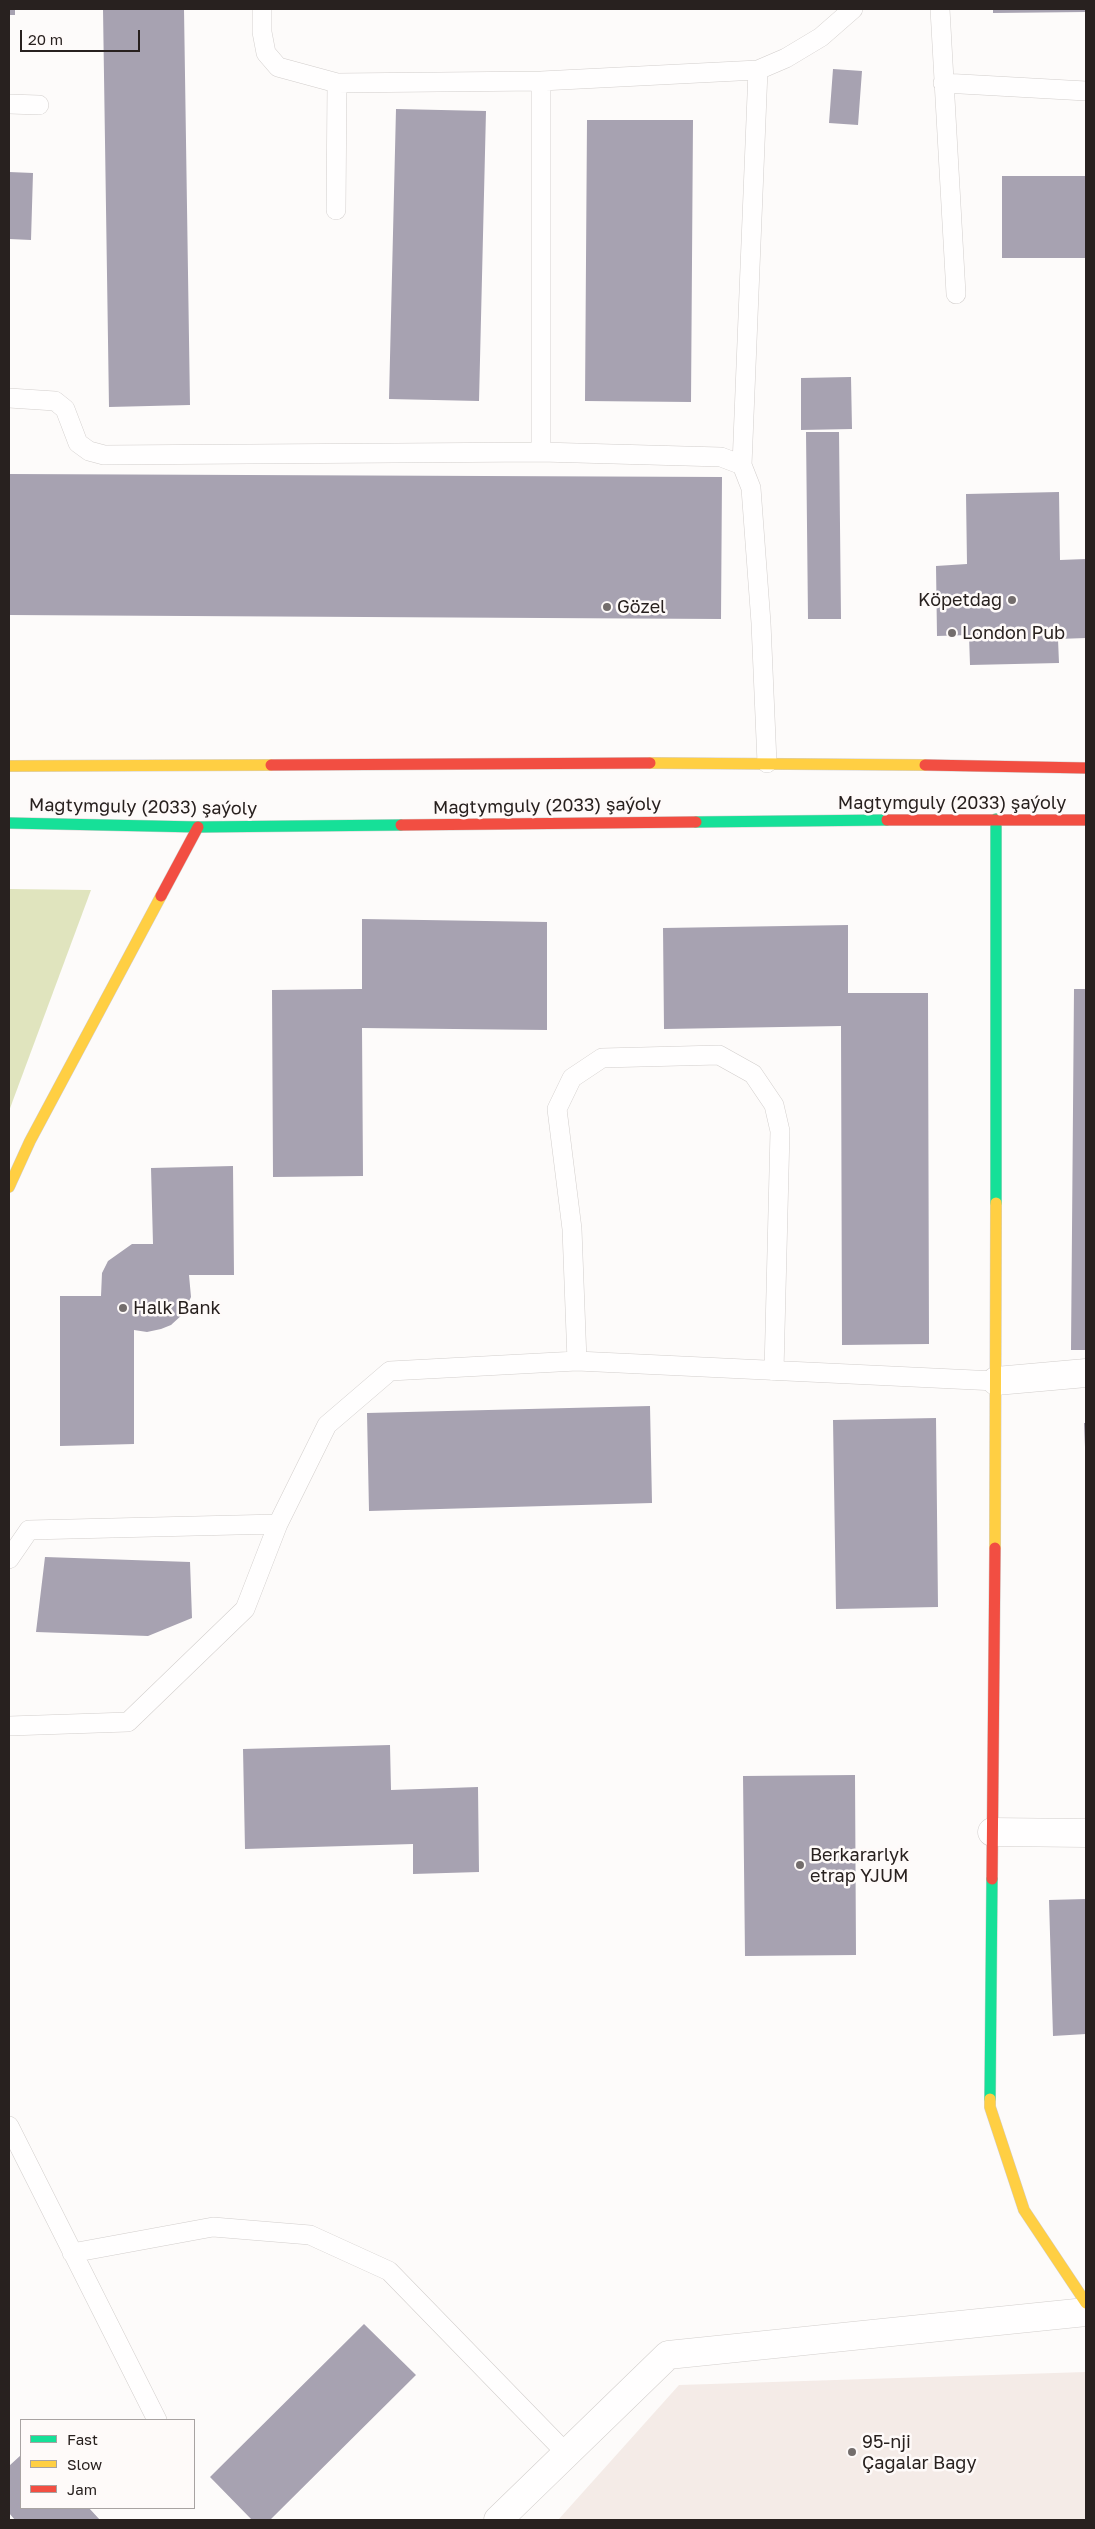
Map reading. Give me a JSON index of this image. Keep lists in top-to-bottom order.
{
  "streets": {
    "main road": ["Magtymguly (2033) şaýoly"]
  },
  "places": [
    "Köpetdag",
    "Gözel",
    "London Pub",
    "Halk Bank",
    "Berkararlyk etrap YJUM",
    "95-nji Çagalar Bagy"
  ],
  "legend": ["Fast", "Slow", "Jam"],
  "scale_bar": "20 m"
}
